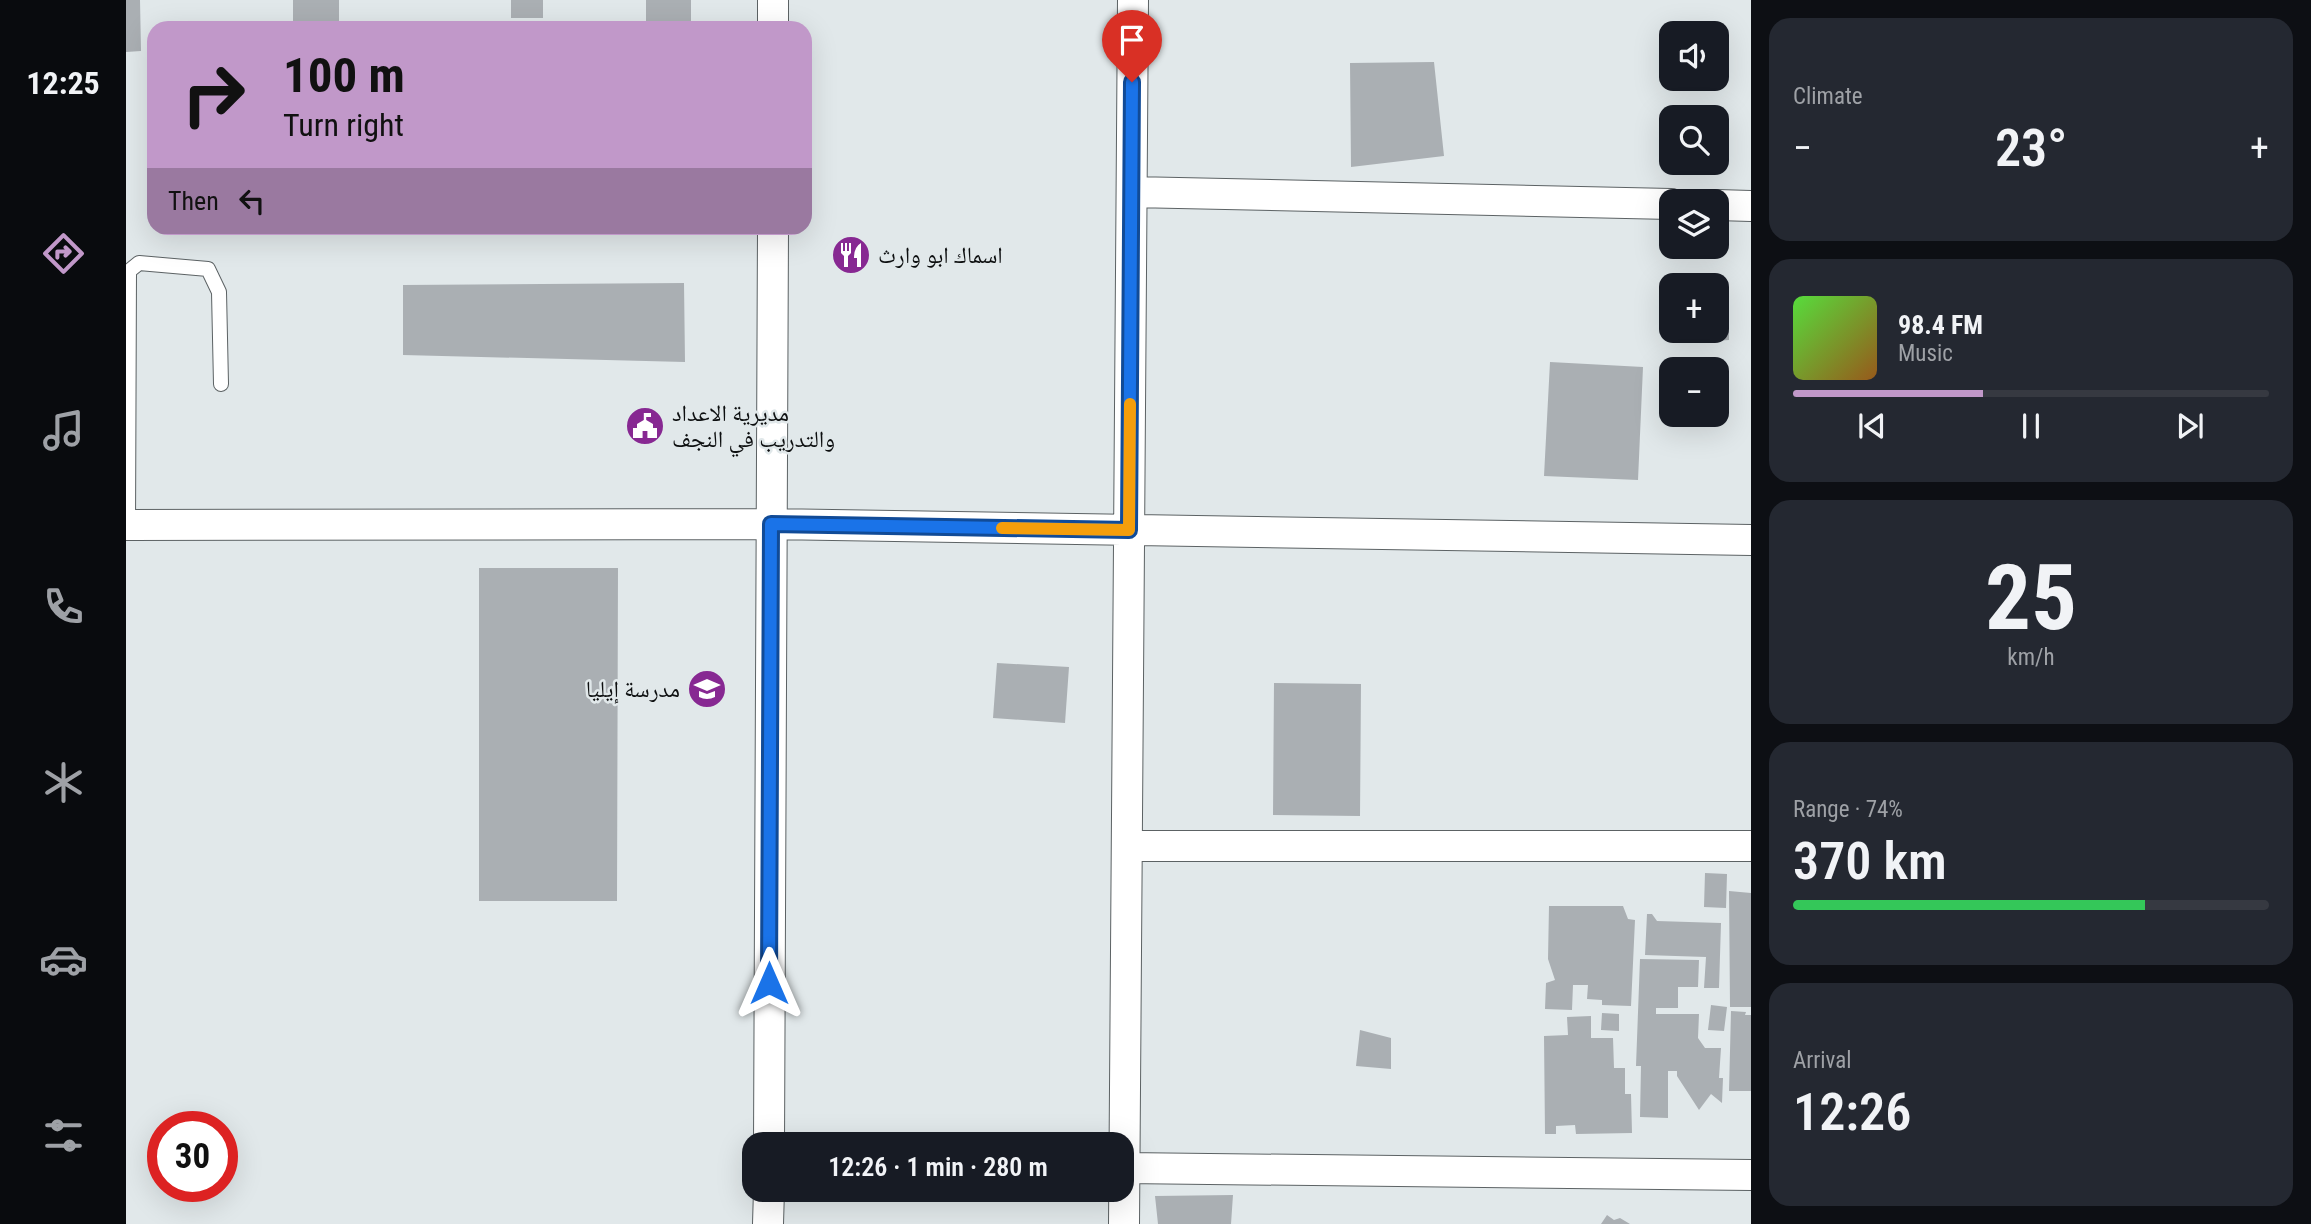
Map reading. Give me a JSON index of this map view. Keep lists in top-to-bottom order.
{
  "places": {
    "restaurant": ["اسماك ابو وارث"],
    "public building": ["مديرية الاعداد والتدريب في النجف"],
    "school or university": ["مدرسة إيليا"]
  },
  "page": {
    "tabs": "12:25",
    "tile": [
      "Climate",
      ["25", "km/h"],
      ["Range · 74%", "370 km"],
      ["Arrival", "12:26"]
    ],
    "map_buttons": ["+", "−"],
    "turn": ["100 m", "Turn right"],
    "heat": ["−", "23°", "+"],
    "then": "Then",
    "song": ["98.4 FM", "Music"],
    "limit": "30",
    "trip": "12:26 · 1 min · 280 m"
  }
}
